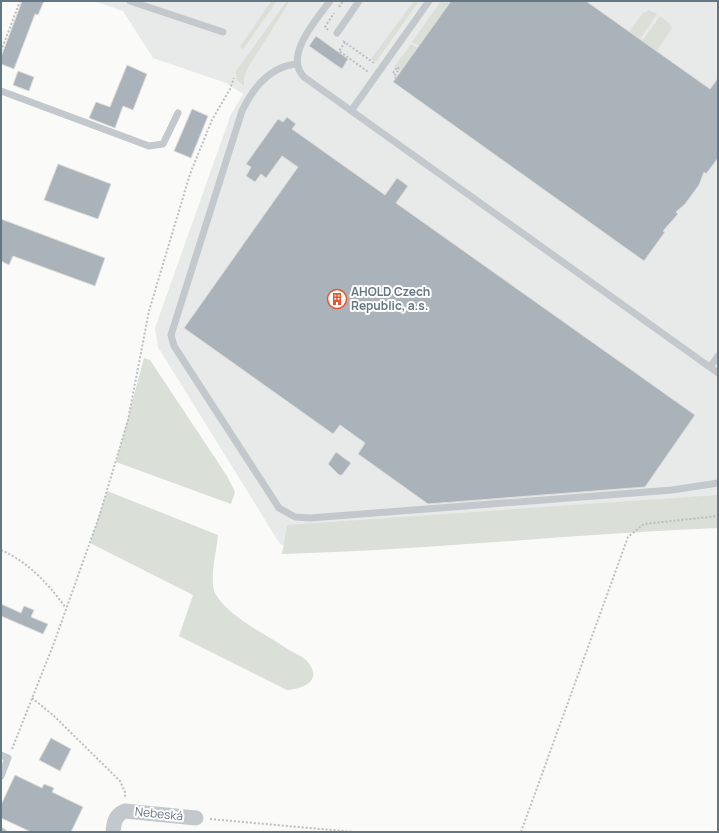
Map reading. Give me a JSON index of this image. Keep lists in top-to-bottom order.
{
  "streets": {
    "street": ["Nebeská"]
  },
  "places": {
    "building": ["AHOLD Czech Republic, a.s."]
  }
}
